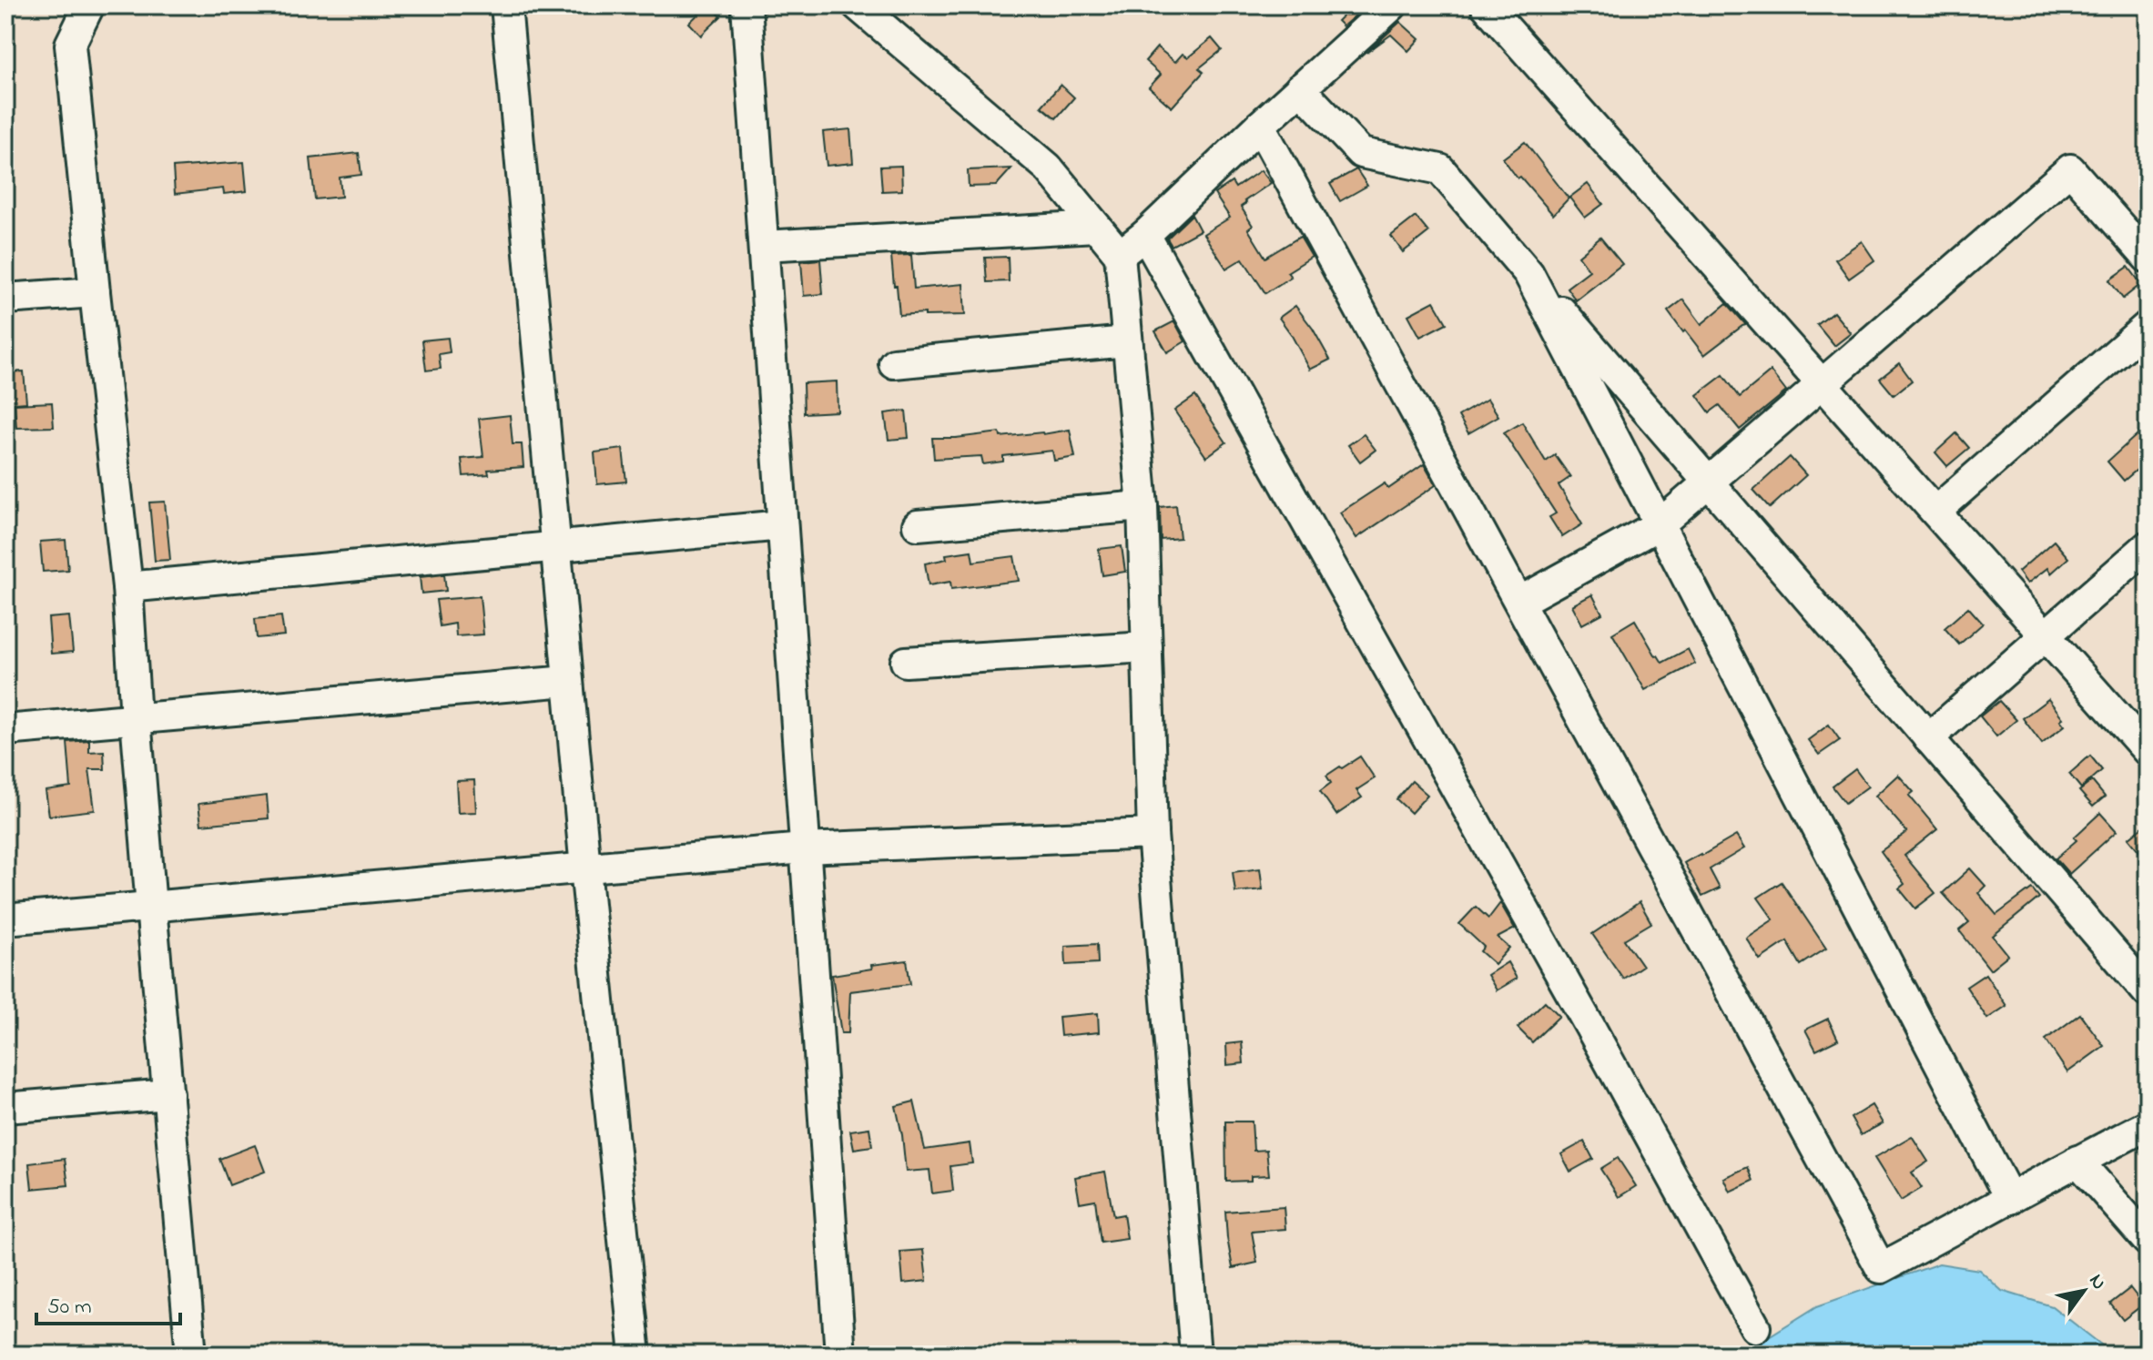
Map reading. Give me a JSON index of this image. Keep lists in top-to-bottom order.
{
  "scale_bar": "50 m",
  "north": "top right"
}
